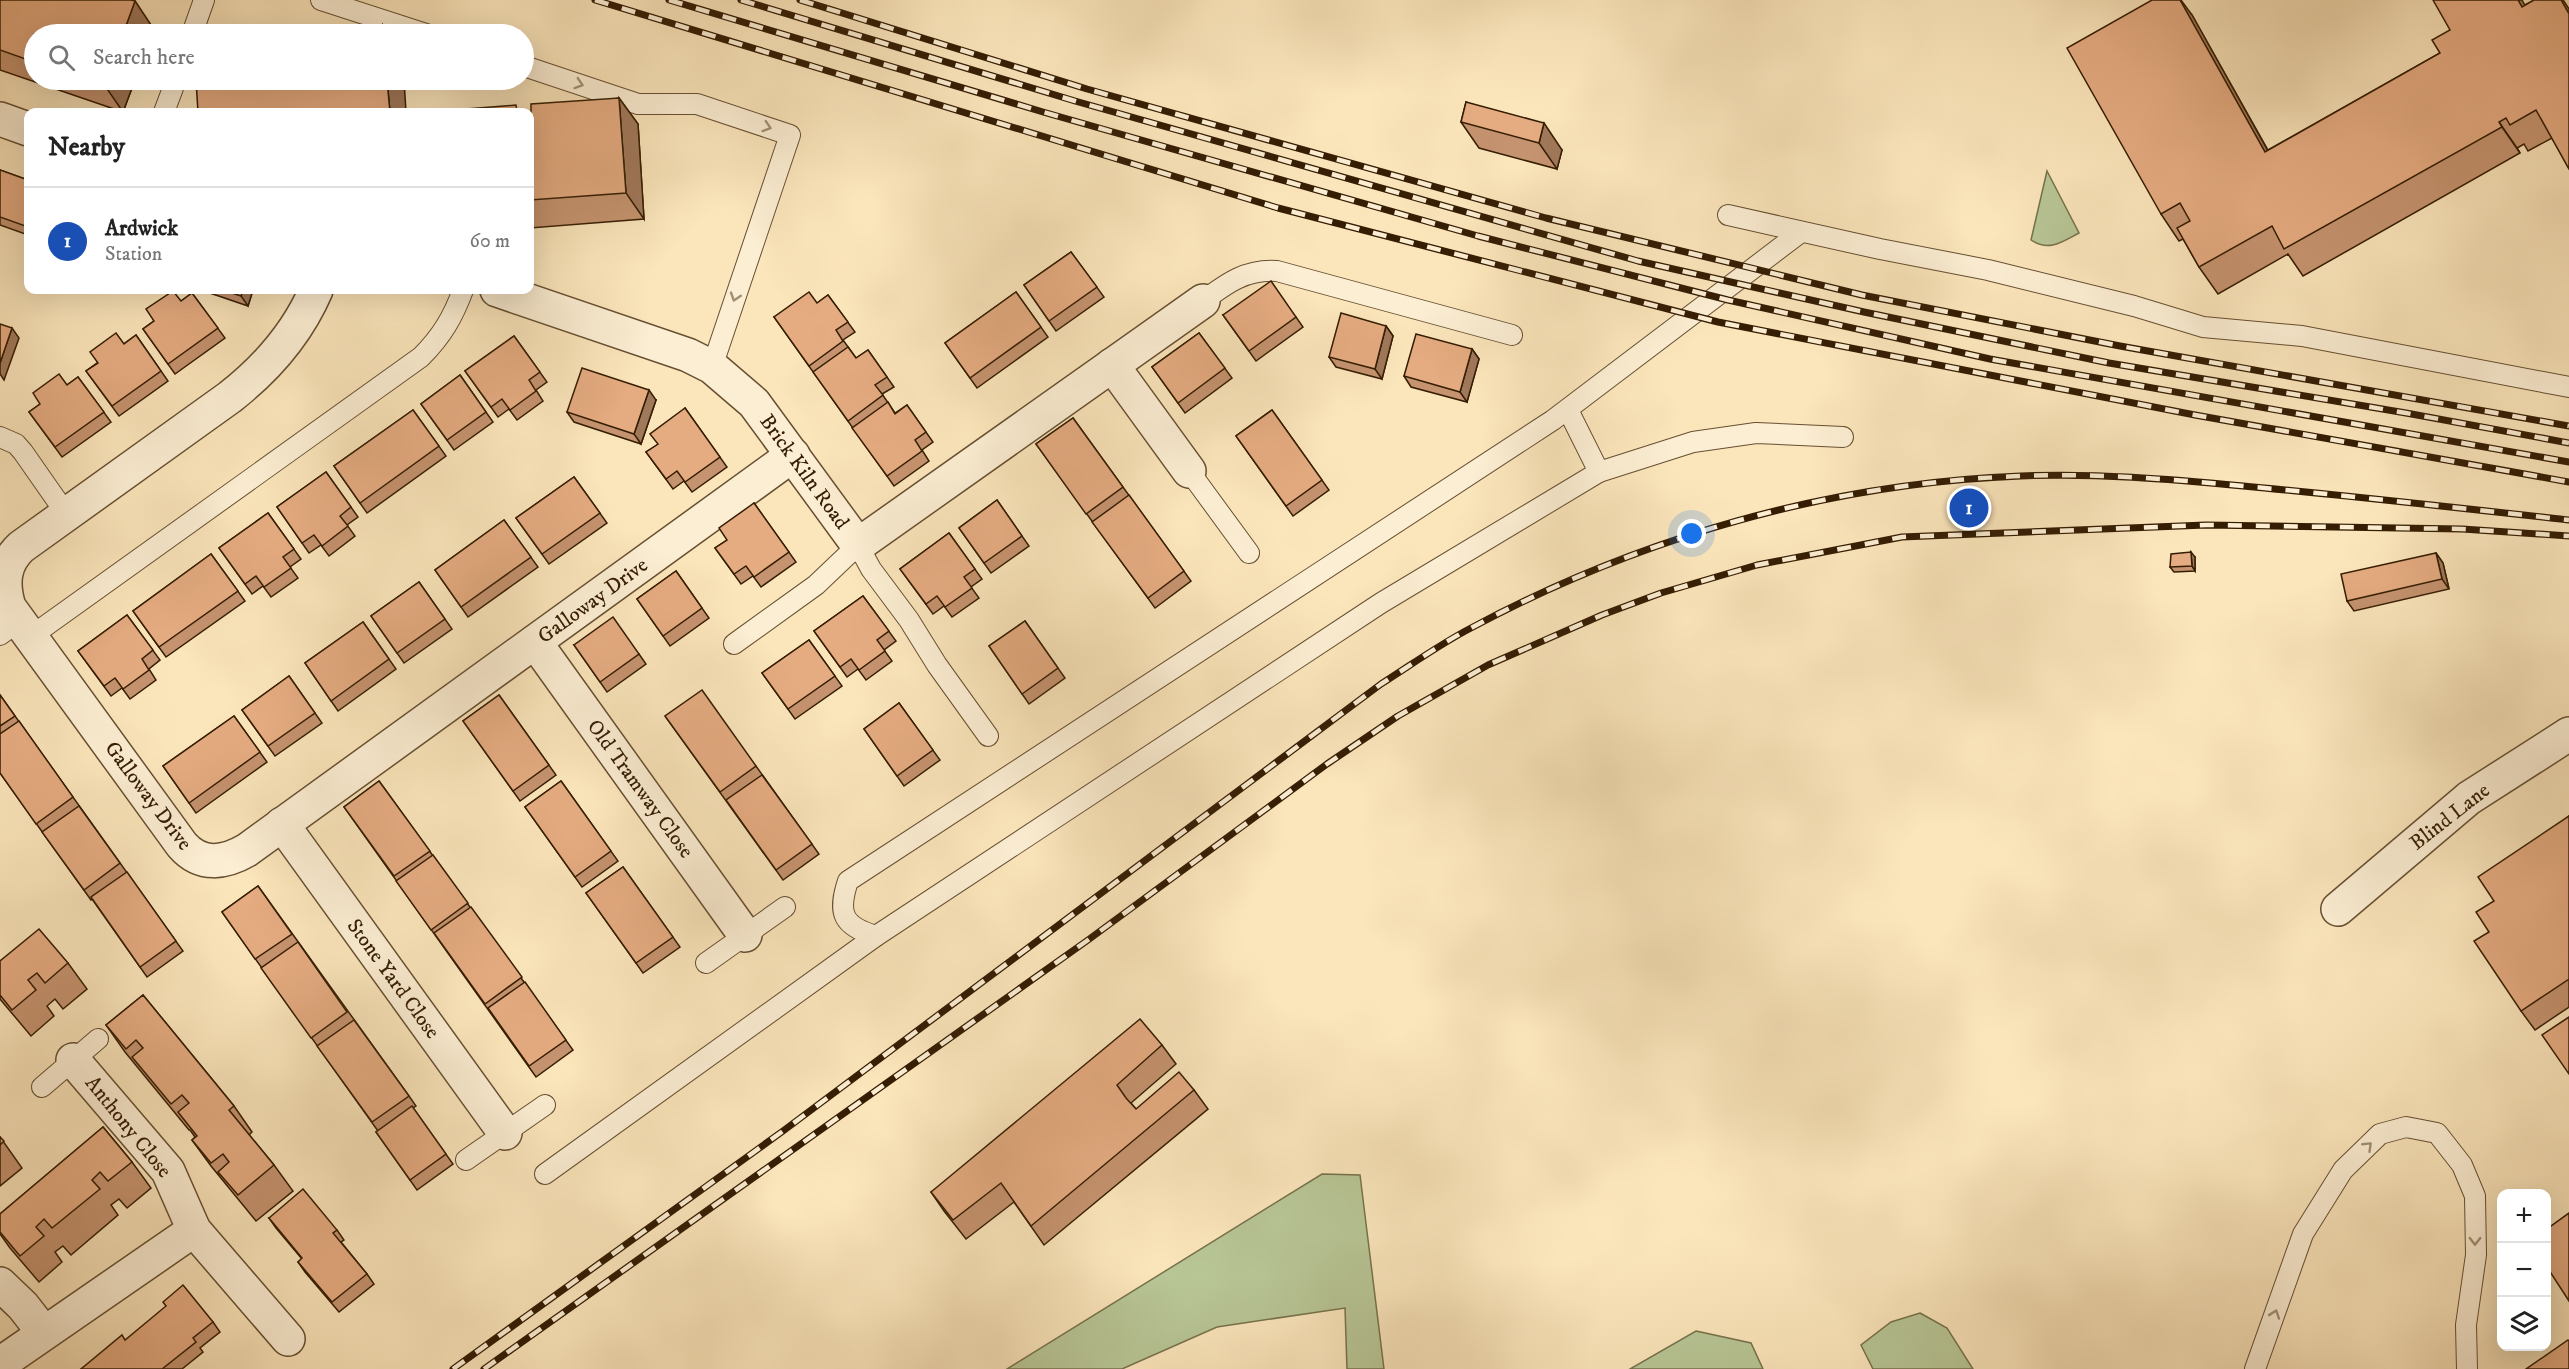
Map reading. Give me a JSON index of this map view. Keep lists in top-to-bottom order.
{
  "streets": {
    "street": [
      "Brick Kiln Road",
      "Galloway Drive",
      "Old Tramway Close",
      "Blind Lane",
      "Stone Yard Close",
      "Anthony Close"
    ]
  },
  "crossings": [
    ["Brick Kiln Road", "Galloway Drive"],
    ["Galloway Drive", "Old Tramway Close"],
    ["Galloway Drive", "Stone Yard Close"]
  ],
  "page": {
    "search": "Search here",
    "heading": "Nearby",
    "list": [
      {
        "mark": "1",
        "name": "Ardwick",
        "note": "Station",
        "value": "60 m"
      }
    ],
    "pins": "1",
    "map_buttons": ["+", "−"]
  }
}
